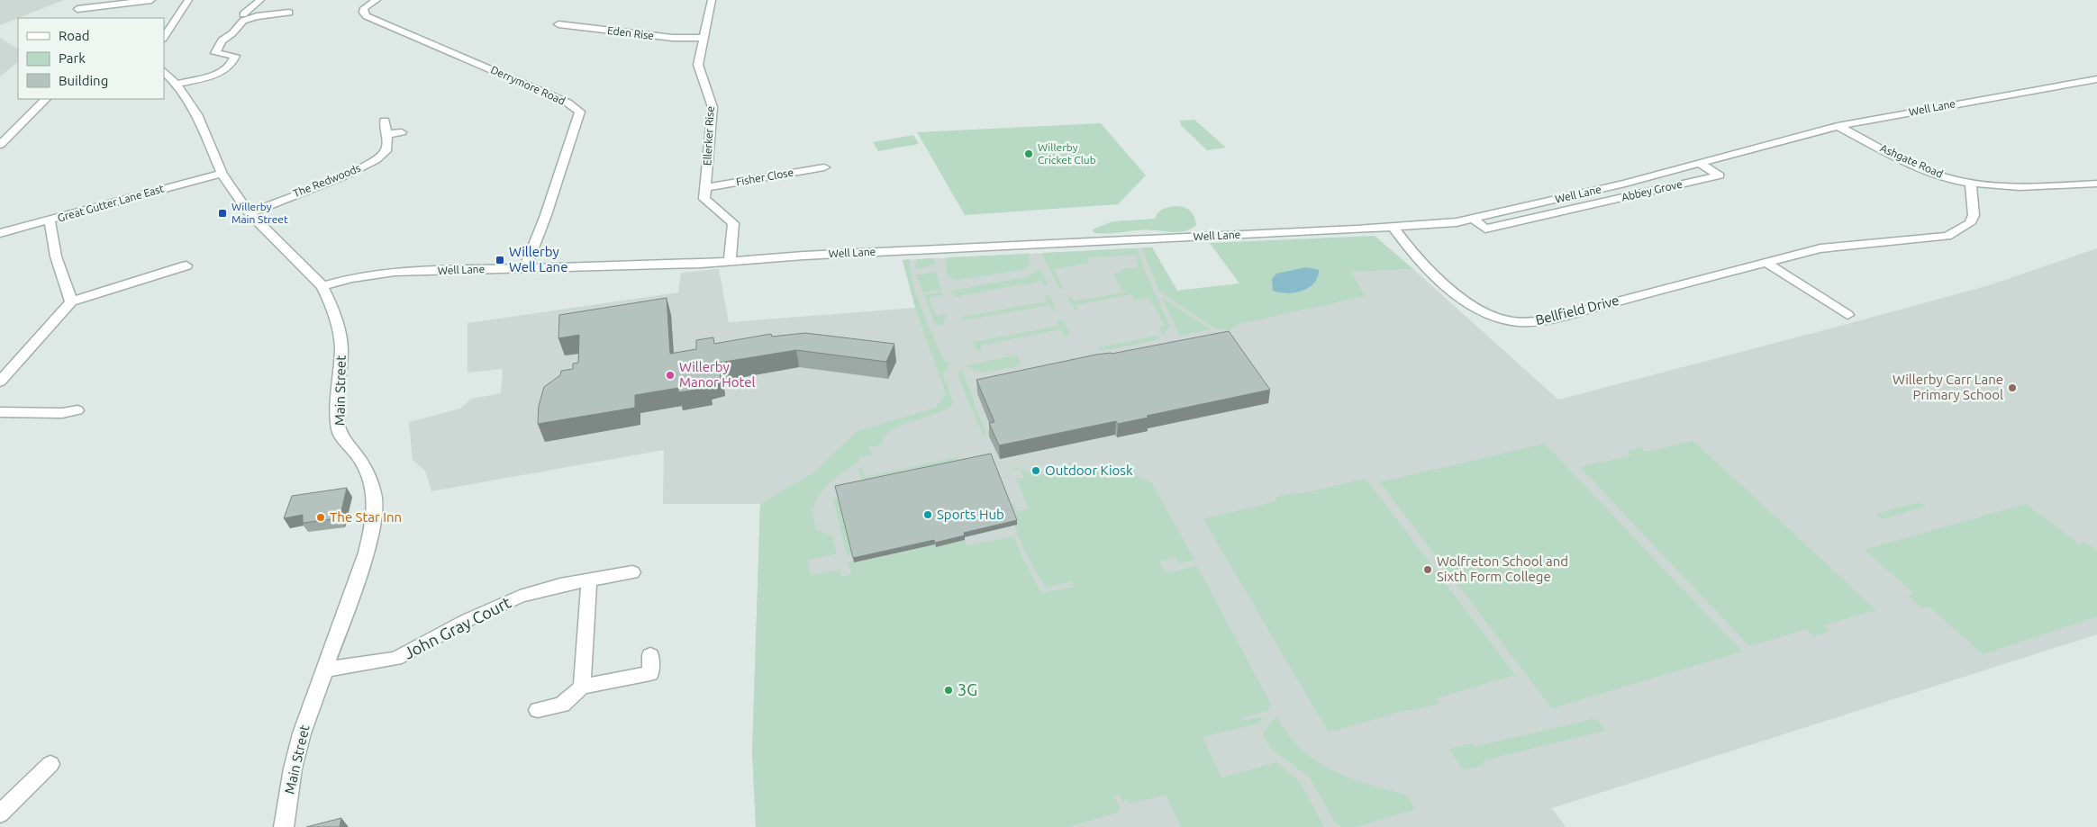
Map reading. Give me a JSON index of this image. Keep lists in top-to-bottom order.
{
  "streets": {
    "street": [
      "Eden Rise",
      "Derrymore Road",
      "Well Lane",
      "Ellerker Rise",
      "Ashgate Road",
      "Fisher Close",
      "The Redwoods",
      "Abbey Grove",
      "Great Gutter Lane East",
      "Bellfield Drive",
      "Main Street",
      "John Gray Court"
    ]
  },
  "crossings": [
    ["Eden Rise", "Ellerker Rise"],
    ["Derrymore Road", "Well Lane"],
    ["Well Lane", "Ellerker Rise"],
    ["Well Lane", "Ashgate Road"],
    ["Well Lane", "Abbey Grove"],
    ["Well Lane", "Bellfield Drive"],
    ["Well Lane", "Main Street"],
    ["Ellerker Rise", "Fisher Close"],
    ["Ashgate Road", "Bellfield Drive"],
    ["The Redwoods", "Main Street"],
    ["Great Gutter Lane East", "Main Street"],
    ["Main Street", "John Gray Court"]
  ],
  "places": {
    "other": [
      "Willerby Cricket Club",
      "Willerby Manor Hotel",
      "Willerby Carr Lane Primary School",
      "Outdoor Kiosk",
      "Sports Hub",
      "The Star Inn",
      "Wolfreton School and Sixth Form College",
      "3G"
    ],
    "transit": ["Willerby Main Street", "Willerby Well Lane"]
  },
  "legend": ["Road", "Park", "Building"]
}
